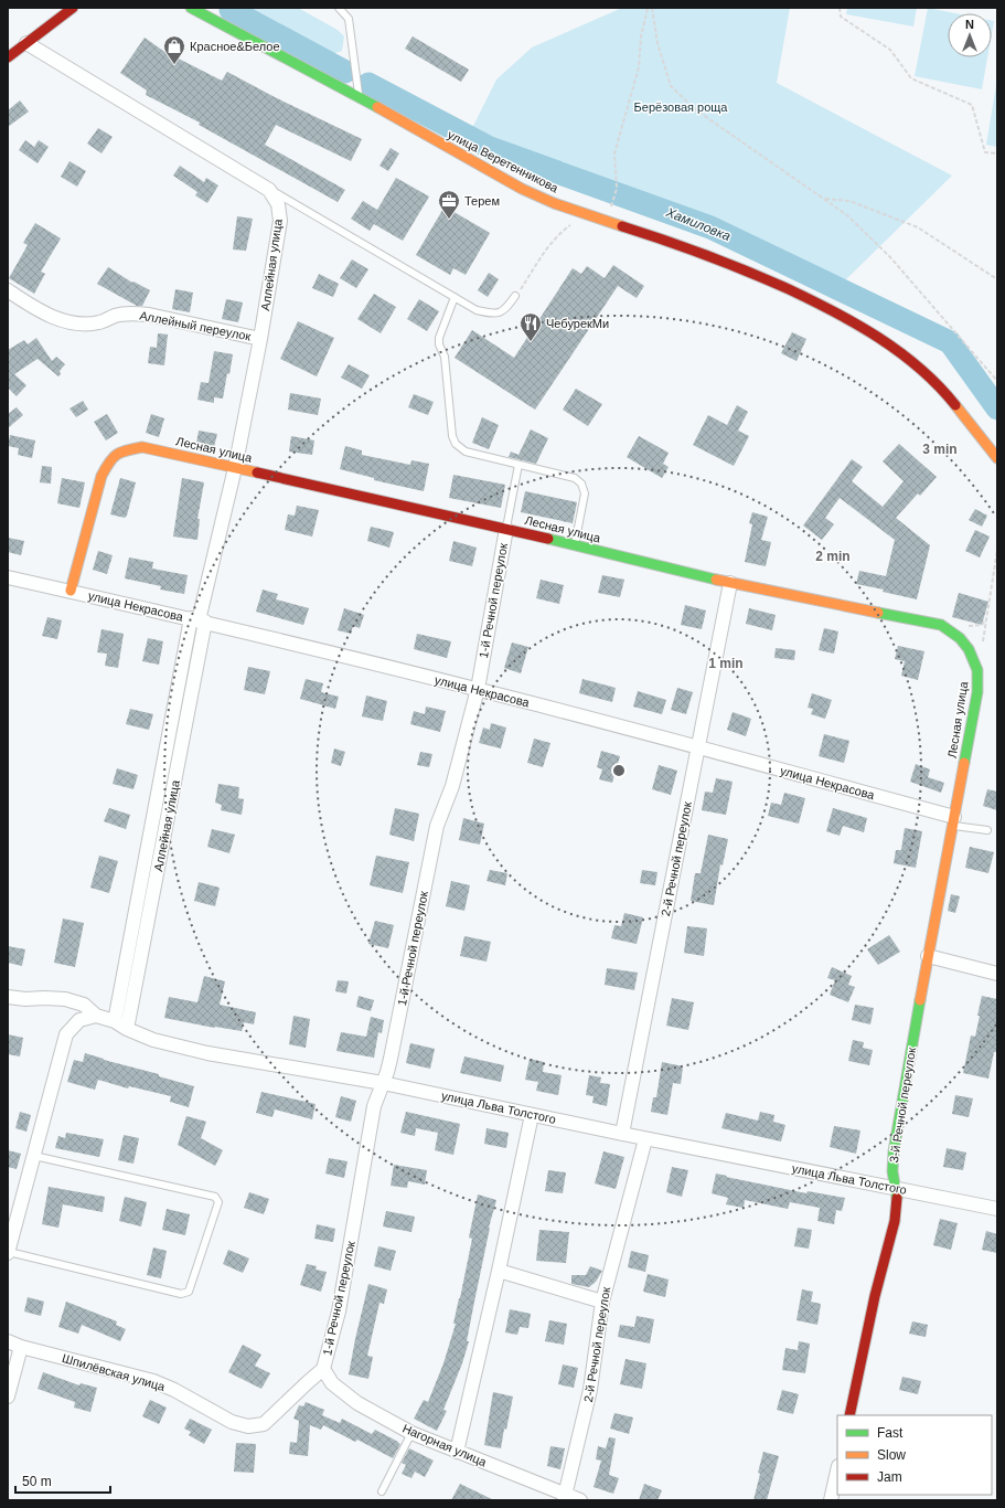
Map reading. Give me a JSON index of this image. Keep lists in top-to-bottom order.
{
  "streets": {
    "street": [
      "улица Веретенникова",
      "Аллейная улица",
      "Аллейный переулок",
      "Лесная улица",
      "1-й Речной переулок",
      "улица Некрасова",
      "2-й Речной переулок",
      "3-й Речной переулок",
      "улица Льва Толстого",
      "Шпилёвская улица",
      "Нагорная улица"
    ]
  },
  "crossings": [
    ["Аллейная улица", "Аллейный переулок"],
    ["Аллейная улица", "Лесная улица"],
    ["Аллейная улица", "улица Некрасова"],
    ["Аллейная улица", "улица Льва Толстого"],
    ["Лесная улица", "1-й Речной переулок"],
    ["Лесная улица", "улица Некрасова"],
    ["Лесная улица", "2-й Речной переулок"],
    ["Лесная улица", "3-й Речной переулок"],
    ["1-й Речной переулок", "улица Некрасова"],
    ["1-й Речной переулок", "улица Льва Толстого"],
    ["1-й Речной переулок", "Шпилёвская улица"],
    ["1-й Речной переулок", "Нагорная улица"],
    ["улица Некрасова", "2-й Речной переулок"],
    ["улица Некрасова", "3-й Речной переулок"],
    ["2-й Речной переулок", "улица Льва Толстого"],
    ["2-й Речной переулок", "Нагорная улица"],
    ["3-й Речной переулок", "улица Льва Толстого"],
    ["Шпилёвская улица", "Нагорная улица"]
  ],
  "water": ["Хамиловка"],
  "parks": ["Берёзовая роща"],
  "places": {
    "shop": ["Красное&Белое"],
    "office": ["Терем"],
    "restaurant": ["ЧебурекМи"]
  },
  "legend": ["Fast", "Slow", "Jam"],
  "scale_bar": "50 m",
  "north": "top",
  "rings": ["3 min", "2 min", "1 min"]
}
